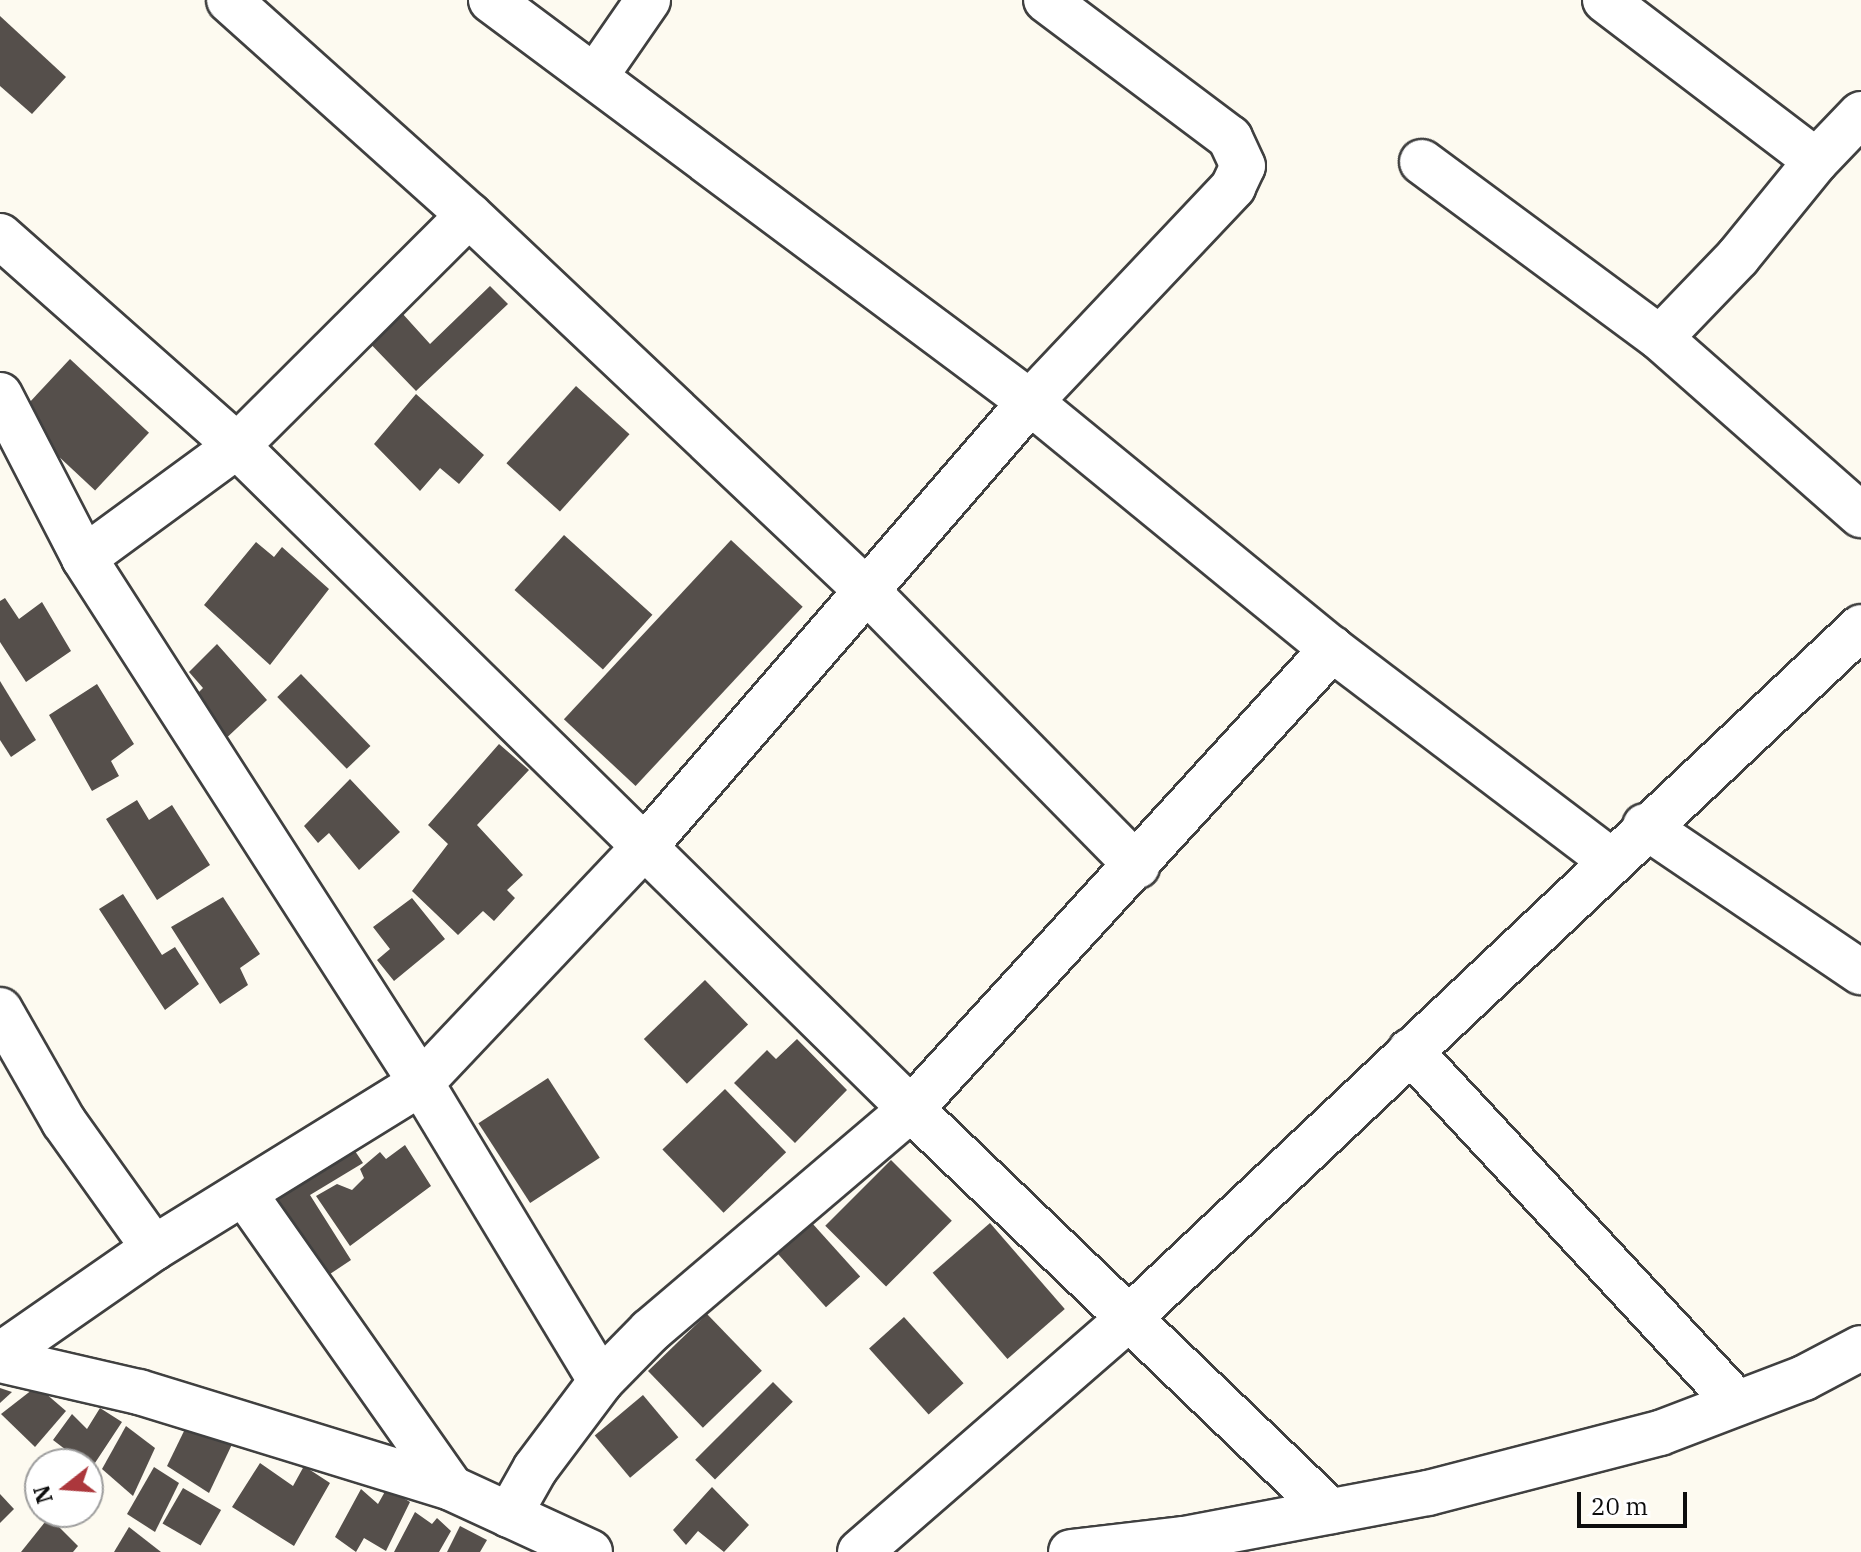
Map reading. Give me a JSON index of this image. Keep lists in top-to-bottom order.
{
  "scale_bar": "20 m",
  "north": "left"
}
